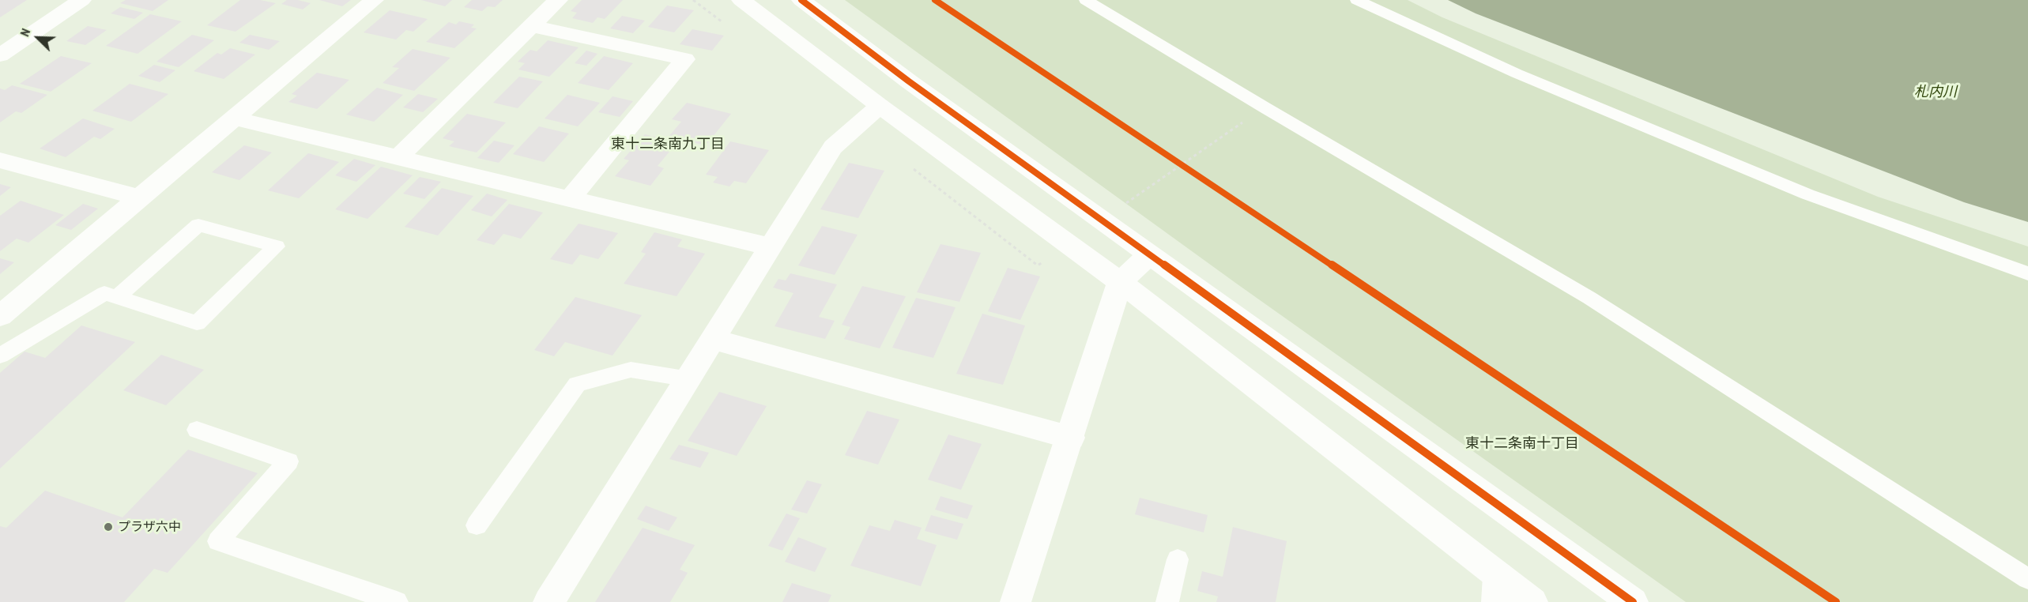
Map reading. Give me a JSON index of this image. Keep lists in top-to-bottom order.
{
  "districts": ["東十二条南九丁目", "東十二条南十丁目"],
  "water": ["札内川"],
  "places": ["プラザ六中"],
  "north": "top left"
}
